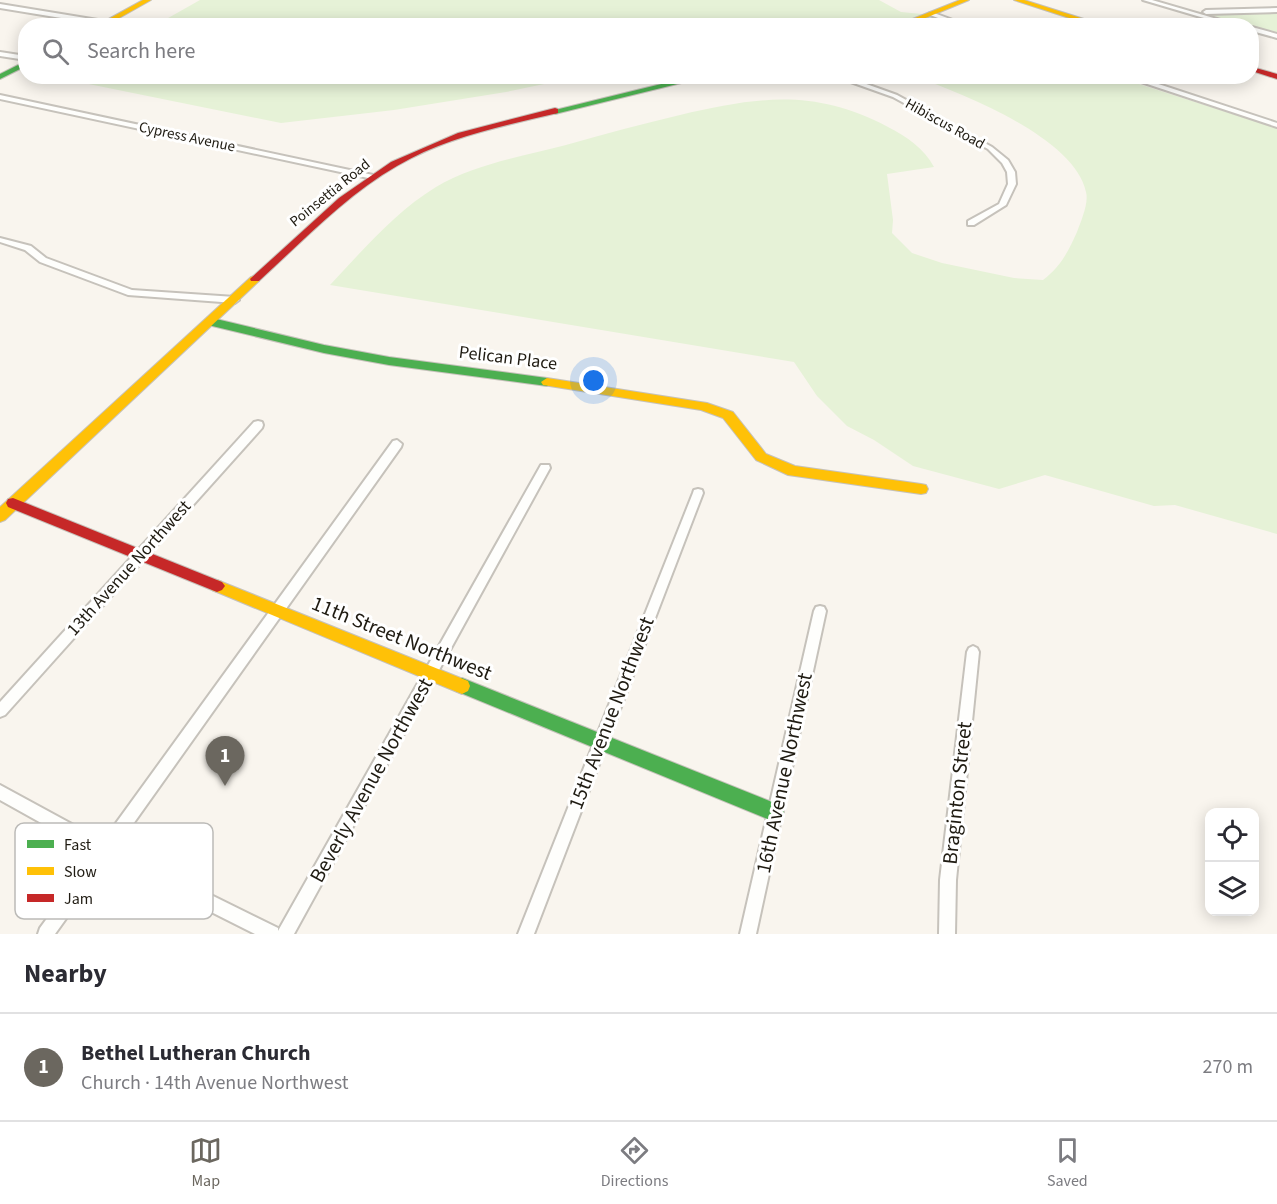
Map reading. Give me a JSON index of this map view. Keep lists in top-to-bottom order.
{
  "streets": {
    "street": [
      "Hibiscus Road",
      "Cypress Avenue",
      "Poinsettia Road",
      "Pelican Place",
      "13th Avenue Northwest",
      "11th Street Northwest",
      "15th Avenue Northwest",
      "16th Avenue Northwest",
      "Beverly Avenue Northwest",
      "Braginton Street"
    ]
  },
  "crossings": [
    ["Cypress Avenue", "Poinsettia Road"],
    ["Poinsettia Road", "Pelican Place"],
    ["Poinsettia Road", "11th Street Northwest"],
    ["13th Avenue Northwest", "11th Street Northwest"],
    ["11th Street Northwest", "15th Avenue Northwest"],
    ["11th Street Northwest", "16th Avenue Northwest"],
    ["11th Street Northwest", "Beverly Avenue Northwest"]
  ],
  "legend": ["Fast", "Slow", "Jam"],
  "page": {
    "search": "Search here",
    "pins": "1",
    "heading": "Nearby",
    "list": [
      {
        "mark": "1",
        "name": "Bethel Lutheran Church",
        "note": "Church · 14th Avenue Northwest",
        "value": "270 m"
      }
    ],
    "nav": ["Map", "Directions", "Saved"]
  }
}
